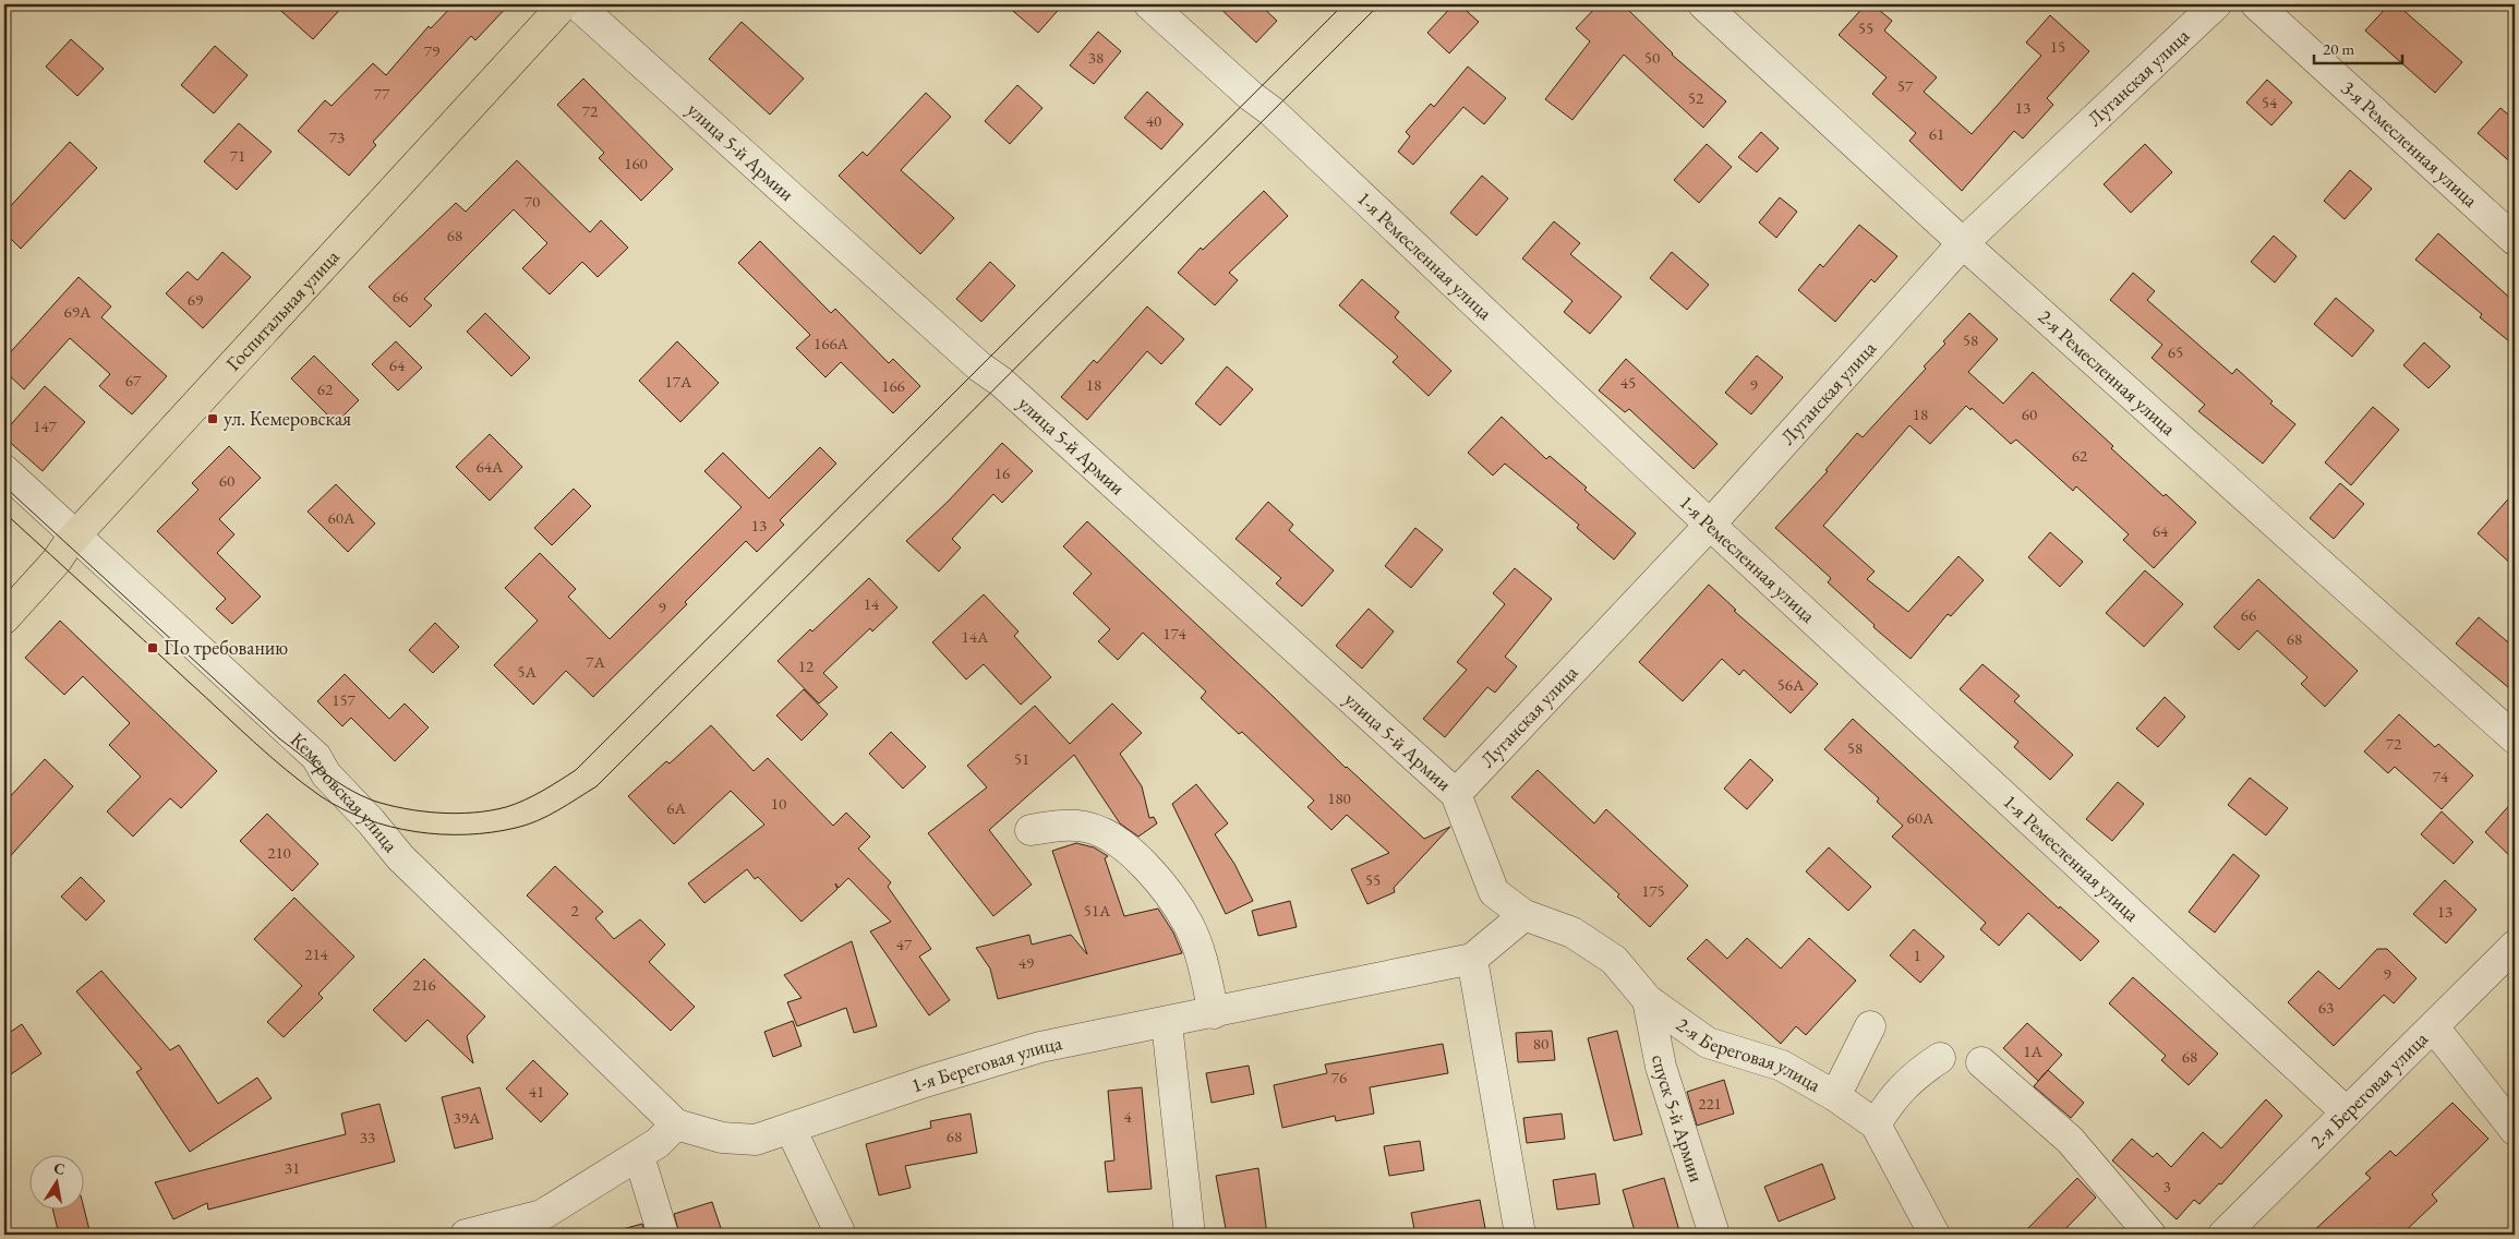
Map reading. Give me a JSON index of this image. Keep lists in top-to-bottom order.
{
  "streets": {
    "main road": ["Госпитальная улица"],
    "street": [
      "Луганская улица",
      "3-я Ремесленная улица",
      "улица 5-й Армии",
      "1-я Ремесленная улица",
      "2-я Ремесленная улица",
      "Кемеровская улица",
      "2-я Береговая улица",
      "1-я Береговая улица",
      "спуск 5-й Армии"
    ]
  },
  "crossings": [
    ["Луганская улица", "улица 5-й Армии"],
    ["Луганская улица", "1-я Ремесленная улица"],
    ["Луганская улица", "2-я Ремесленная улица"],
    ["улица 5-й Армии", "2-я Береговая улица"],
    ["улица 5-й Армии", "1-я Береговая улица"],
    ["1-я Ремесленная улица", "2-я Береговая улица"],
    ["Госпитальная улица", "Кемеровская улица"],
    ["Кемеровская улица", "1-я Береговая улица"],
    ["2-я Береговая улица", "1-я Береговая улица"],
    ["2-я Береговая улица", "спуск 5-й Армии"]
  ],
  "places": {
    "transit": ["ул. Кемеровская", "По требованию"]
  },
  "house_numbers": [
    "55",
    "15",
    "79",
    "38",
    "50",
    "57",
    "77",
    "52",
    "54",
    "13",
    "72",
    "40",
    "61",
    "73",
    "71",
    "160",
    "70",
    "68",
    "66",
    "69",
    "69А",
    "58",
    "166А",
    "65",
    "64",
    "67",
    "17А",
    "45",
    "18",
    "9",
    "166",
    "62",
    "18",
    "60",
    "147",
    "62",
    "64А",
    "16",
    "60",
    "60А",
    "13",
    "64",
    "14",
    "9",
    "66",
    "174",
    "14А",
    "68",
    "7А",
    "12",
    "5А",
    "56А",
    "157",
    "72",
    "58",
    "51",
    "74",
    "180",
    "10",
    "6А",
    "60А",
    "210",
    "55",
    "175",
    "2",
    "51А",
    "13",
    "47",
    "214",
    "1",
    "49",
    "9",
    "216",
    "63",
    "80",
    "1А",
    "68",
    "76",
    "41",
    "221",
    "4",
    "39А",
    "68",
    "33",
    "31",
    "3"
  ],
  "scale_bar": "20 m",
  "north": "top"
}
